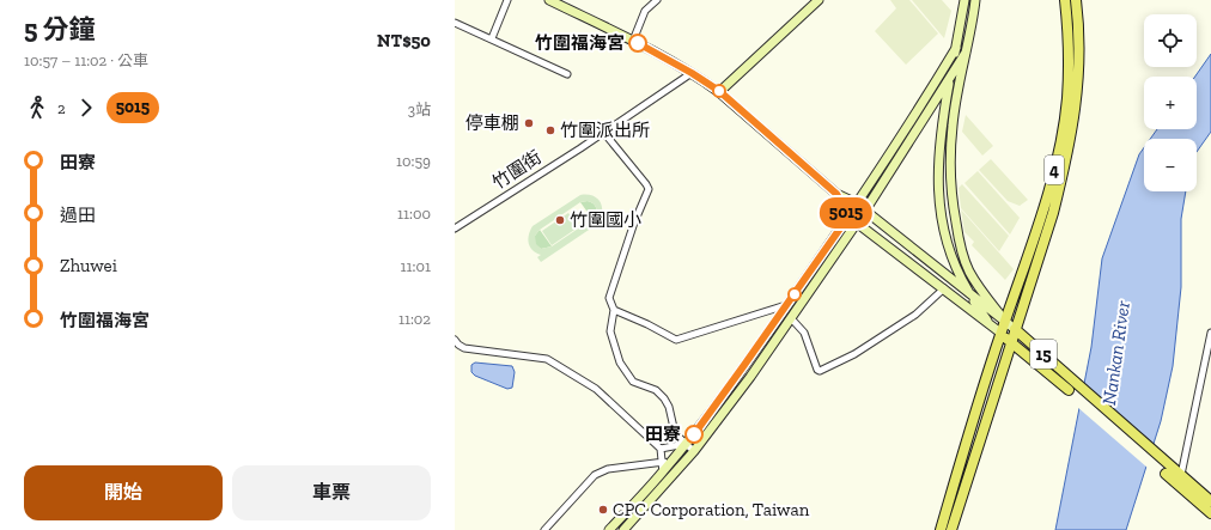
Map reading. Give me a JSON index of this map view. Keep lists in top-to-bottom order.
{
  "streets": {
    "main road": ["4", "15"],
    "street": ["竹圍街"]
  },
  "crossings": [
    ["4", "15"]
  ],
  "water": ["Nankan River"],
  "places": [
    "竹圍福海宮",
    "停車棚",
    "竹圍派出所",
    "竹圍國小",
    "田寮",
    "CPC Corporation, Taiwan"
  ],
  "lines": ["bus line 5015"],
  "page": {
    "heading": ["5 分鐘", "10:57 – 11:02 · 公車", "NT$50"],
    "on_map": "5015",
    "map_buttons": ["+", "−"],
    "legs": ["2", "5015", "3站"],
    "list": [
      {
        "name": "田寮",
        "value": "10:59"
      },
      {
        "name": "過田",
        "value": "11:00"
      },
      {
        "name": "Zhuwei",
        "value": "11:01"
      },
      {
        "name": "竹圍福海宮",
        "value": "11:02"
      }
    ],
    "buttons": ["開始", "車票"]
  }
}
